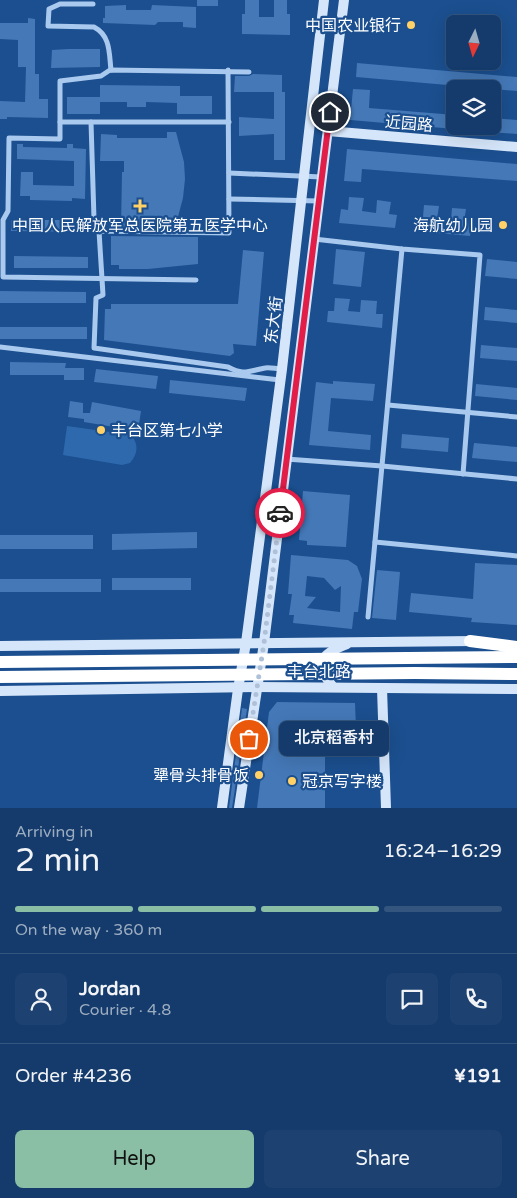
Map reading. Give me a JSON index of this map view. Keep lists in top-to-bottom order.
{
  "streets": {
    "highway": ["丰台北路"],
    "main road": ["近园路", "东大街"]
  },
  "crossings": [
    ["近园路", "东大街"],
    ["东大街", "丰台北路"]
  ],
  "places": {
    "other": [
      "中国农业银行",
      "海航幼儿园",
      "丰台区第七小学",
      "北京稻香村",
      "犟骨头排骨饭",
      "冠京写字楼"
    ],
    "health": ["中国人民解放军总医院第五医学中心"]
  },
  "north": "bottom",
  "page": {
    "bubble": "北京稻香村",
    "heading": ["2 min", "Arriving in", "16:24–16:29"],
    "panel": [
      "Jordan",
      "Courier · 4.8",
      "Order #4236",
      "¥191"
    ],
    "bar": "On the way · 360 m",
    "buttons": ["Help", "Share"]
  }
}
